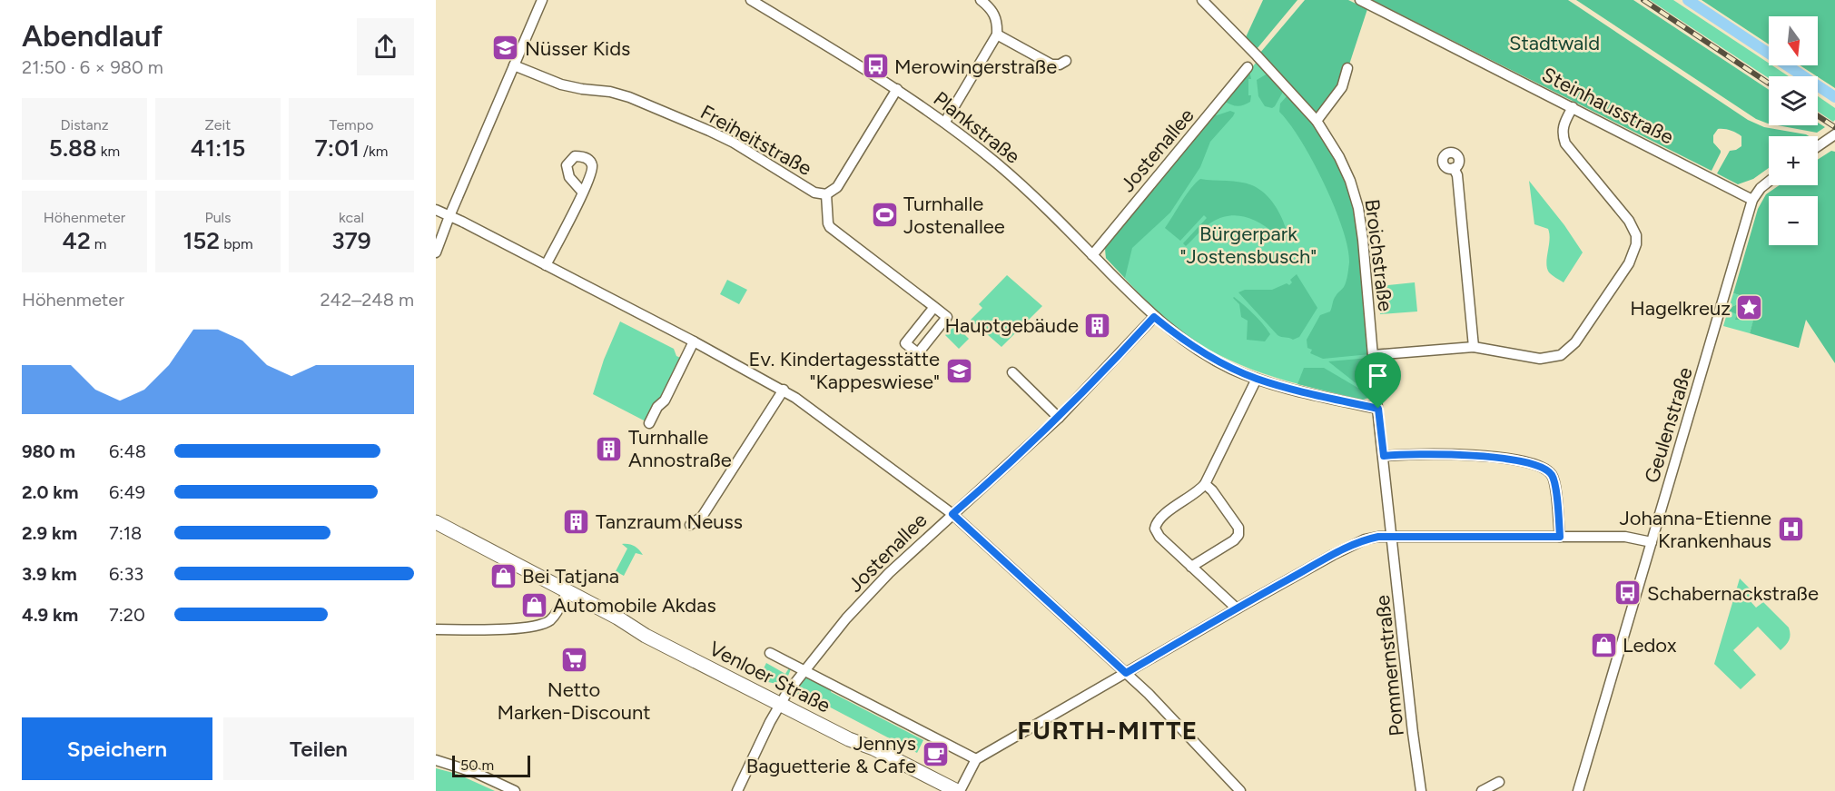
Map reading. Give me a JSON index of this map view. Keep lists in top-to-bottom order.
{
  "streets": {
    "main road": ["Venloer Straße"],
    "street": [
      "Steinhausstraße",
      "Plankstraße",
      "Freiheitstraße",
      "Jostenallee",
      "Broichstraße",
      "Geulenstraße",
      "Pommernstraße"
    ]
  },
  "crossings": [
    ["Steinhausstraße", "Geulenstraße"],
    ["Plankstraße", "Jostenallee"],
    ["Plankstraße", "Broichstraße"],
    ["Jostenallee", "Venloer Straße"],
    ["Broichstraße", "Pommernstraße"]
  ],
  "districts": ["FURTH-MITTE"],
  "parks": ["Stadtwald", "Bürgerpark \"Jostensbusch\""],
  "places": {
    "school or university": ["Nüsser Kids", "Ev. Kindertagesstätte \"Kappeswiese\""],
    "bus stop": ["Merowingerstraße", "Schabernackstraße"],
    "sports": ["Turnhalle Jostenallee"],
    "place": ["Hagelkreuz"],
    "building": ["Hauptgebäude", "Turnhalle Annostraße", "Tanzraum Neuss"],
    "hospital": ["Johanna-Etienne Krankenhaus"],
    "shop": ["Bei Tatjana", "Automobile Akdas", "Ledox"],
    "supermarket": ["Netto Marken-Discount"],
    "cafe": ["Jennys Baguetterie & Cafe"]
  },
  "scale_bar": "50 m",
  "north": "bottom",
  "page": {
    "heading": ["Abendlauf", "21:50 · 6 × 980 m"],
    "map_buttons": ["+", "−"],
    "stats": [
      ["Distanz", "5.88 km"],
      ["Zeit", "41:15"],
      ["Tempo", "7:01 /km"],
      ["Höhenmeter", "42 m"],
      ["Puls", "152 bpm"],
      ["kcal", "379"]
    ],
    "chart": ["Höhenmeter", "242–248 m"],
    "list": [
      {
        "name": "980 m",
        "note": "6:48"
      },
      {
        "name": "2.0 km",
        "note": "6:49"
      },
      {
        "name": "2.9 km",
        "note": "7:18"
      },
      {
        "name": "3.9 km",
        "note": "6:33"
      },
      {
        "name": "4.9 km",
        "note": "7:20"
      }
    ],
    "buttons": ["Speichern", "Teilen"],
    "scale": "50 m"
  }
}
